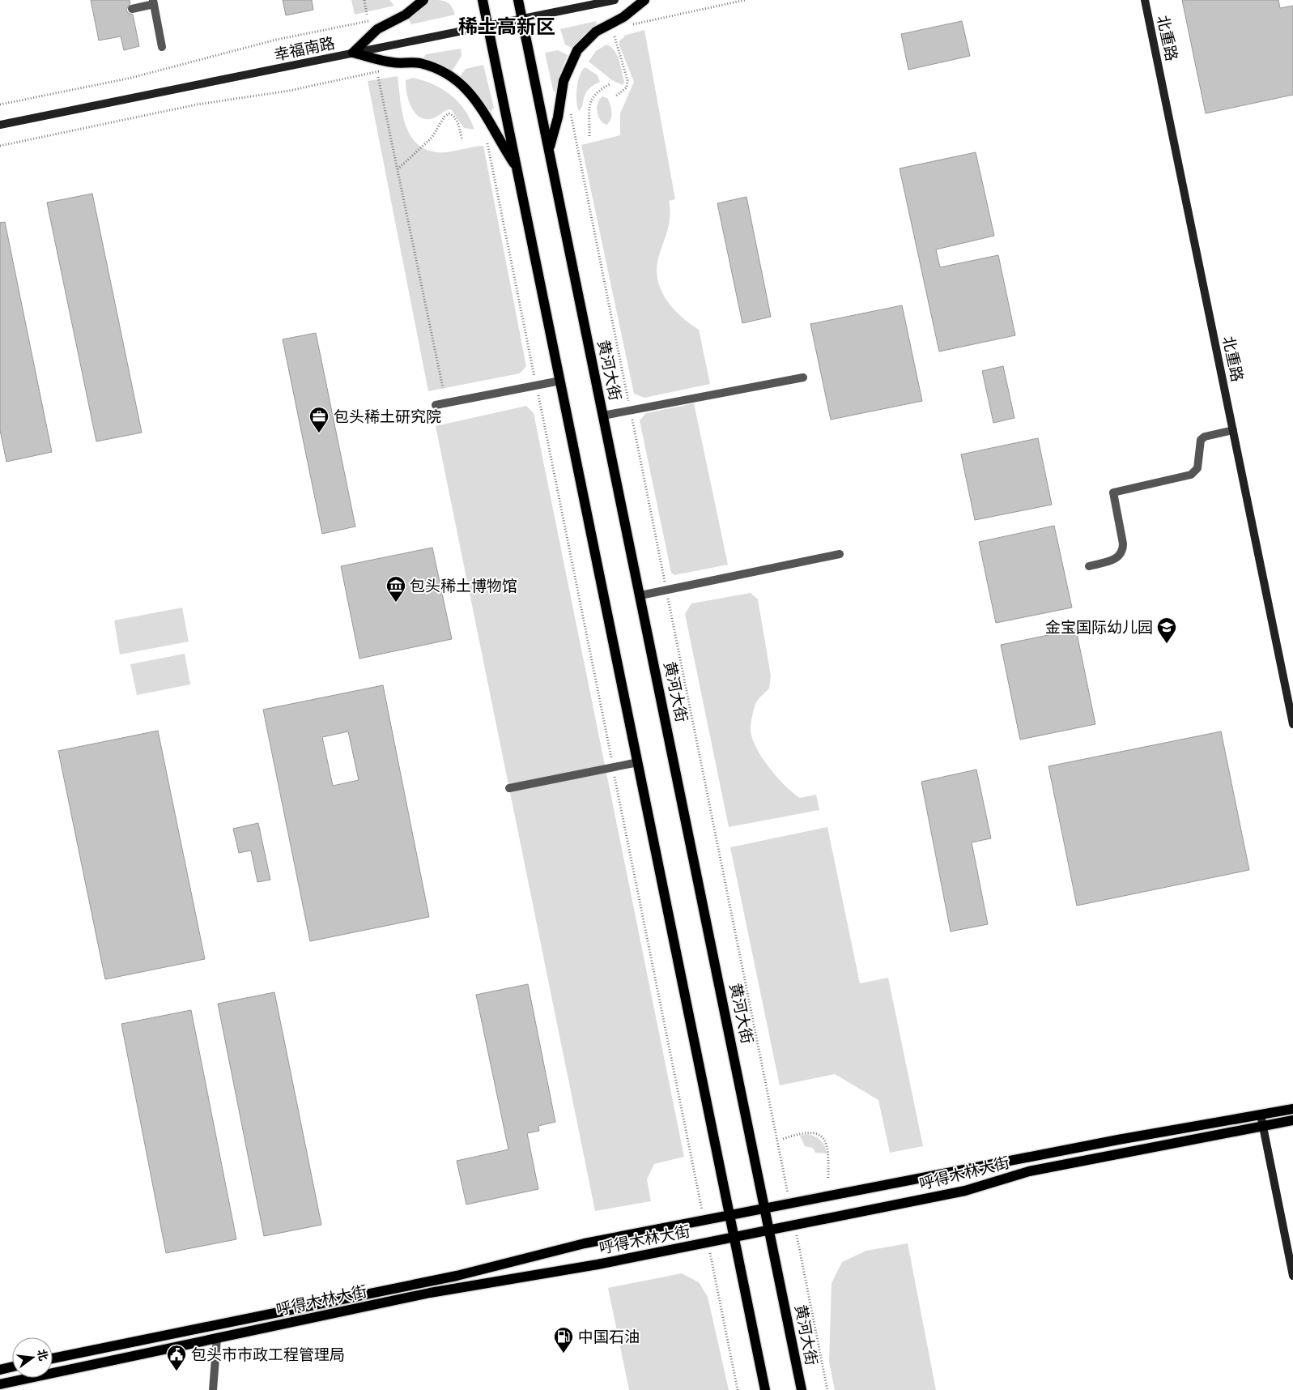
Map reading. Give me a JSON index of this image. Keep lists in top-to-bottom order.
{
  "streets": {
    "main road": ["黄河大街", "呼得木林大街"],
    "street": ["北重路", "幸福南路"]
  },
  "crossings": [
    ["幸福南路", "黄河大街"],
    ["黄河大街", "呼得木林大街"]
  ],
  "districts": ["稀土高新区"],
  "places": {
    "office": ["包头稀土研究院"],
    "museum": ["包头稀土博物馆"],
    "school or university": ["金宝国际幼儿园"],
    "fuel station": ["中国石油"],
    "public building": ["包头市市政工程管理局"]
  },
  "north": "right"
}
